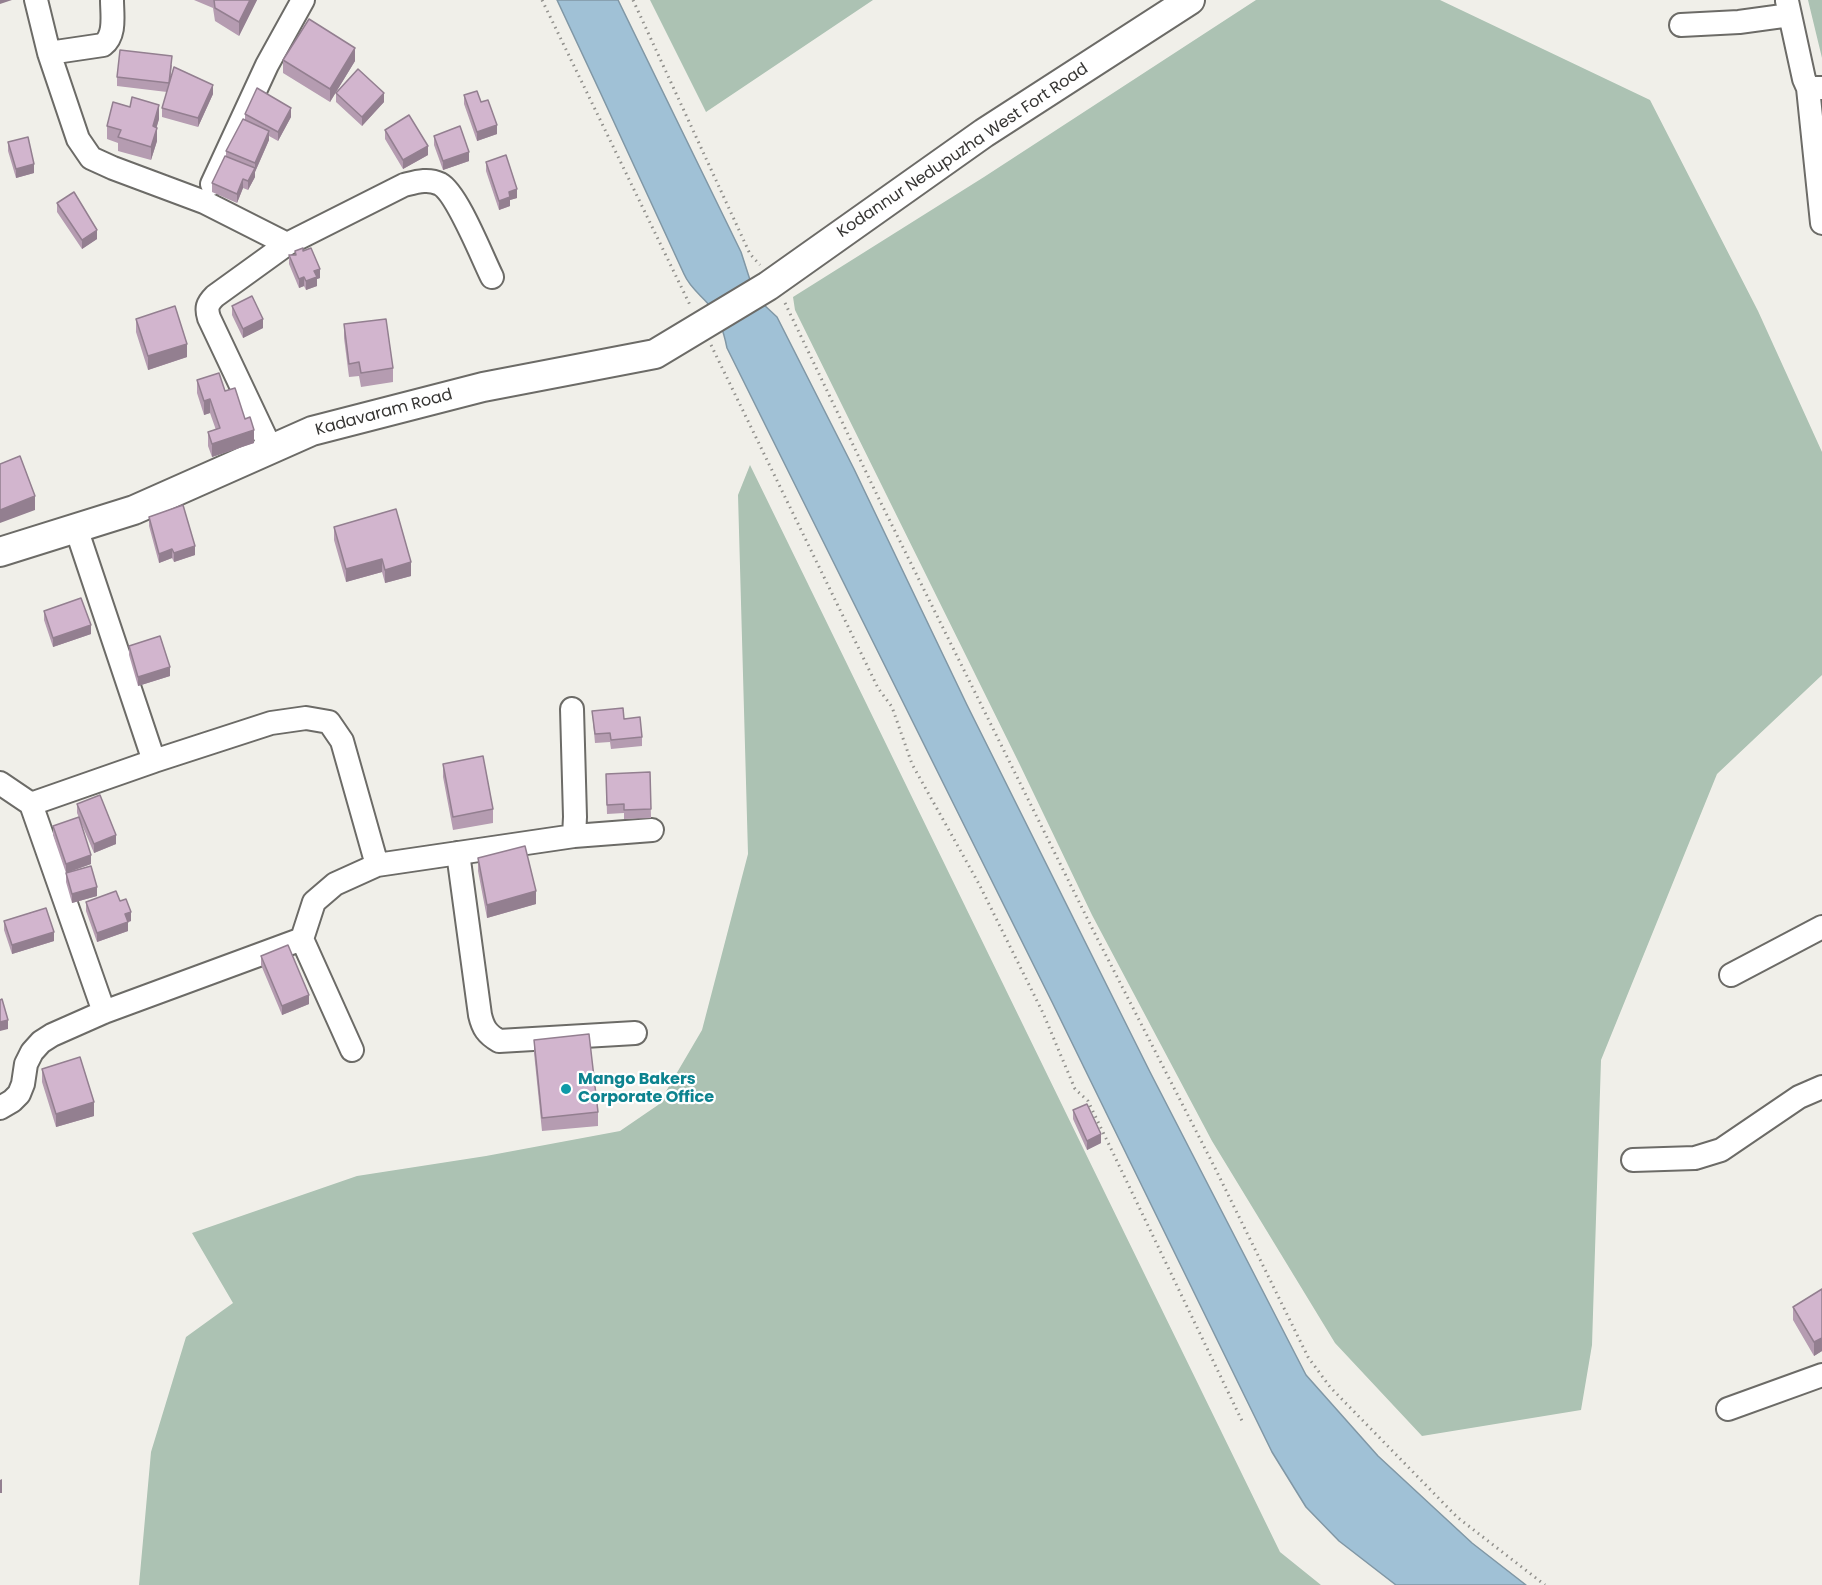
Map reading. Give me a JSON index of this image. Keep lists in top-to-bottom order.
{
  "streets": {
    "main road": ["Kodannur Nedupuzha West Fort Road", "Kadavaram Road"]
  },
  "crossings": [
    ["Kodannur Nedupuzha West Fort Road", "Kadavaram Road"]
  ],
  "places": ["Mango Bakers Corporate Office"]
}
